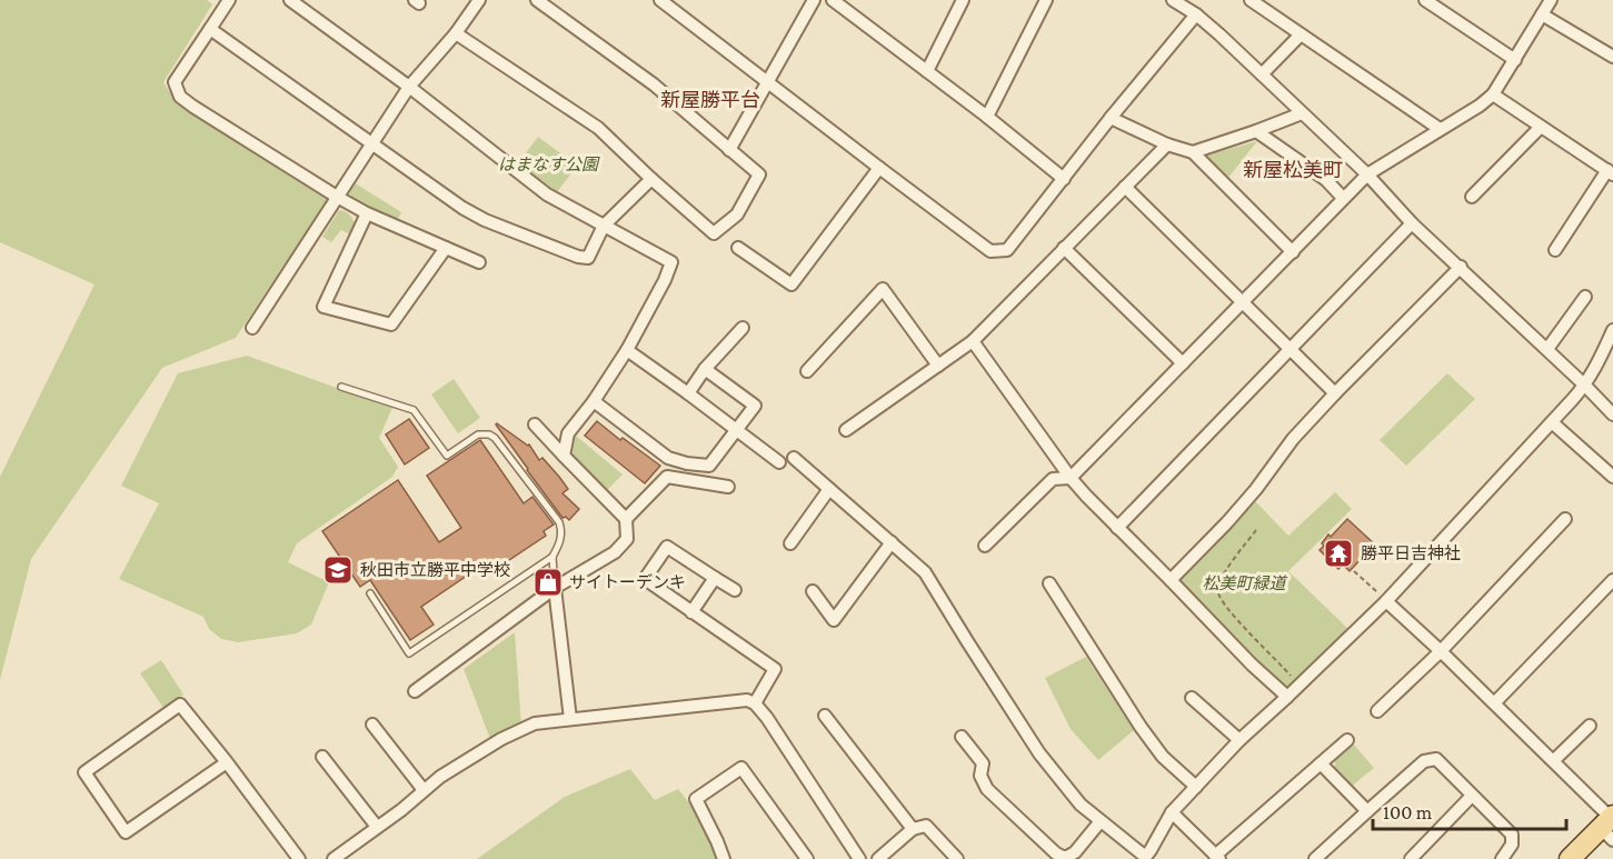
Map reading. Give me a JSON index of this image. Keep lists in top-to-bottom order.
{
  "districts": ["新屋勝平台", "新屋松美町"],
  "parks": ["はまなす公園", "松美町緑道"],
  "places": {
    "temple": ["勝平日吉神社"],
    "school or university": ["秋田市立勝平中学校"],
    "shop": ["サイトーデンキ"]
  },
  "scale_bar": "100 m"
}
